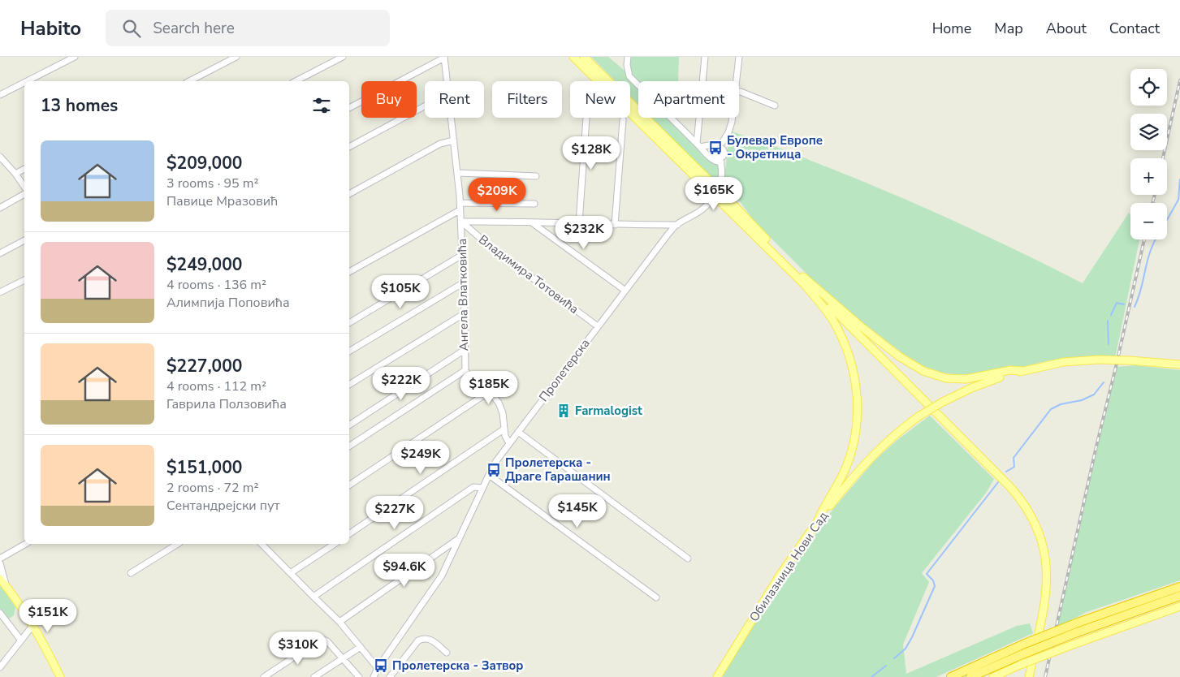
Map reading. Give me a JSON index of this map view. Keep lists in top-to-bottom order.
{
  "streets": {
    "main road": ["Обилазница Нови Сад"],
    "street": ["Владимира Тотовића", "Ангела Влатковића", "Пролетерска"]
  },
  "crossings": [
    ["Владимира Тотовића", "Ангела Влатковића"],
    ["Владимира Тотовића", "Пролетерска"]
  ],
  "places": {
    "bus stop": ["Булевар Европе - Окретница", "Пролетерска - Драге Гарашанин", "Пролетерска - Затвор"],
    "building": ["Farmalogist"]
  },
  "page": {
    "header": "Habito",
    "search": "Search here",
    "nav": [
      "Home",
      "Map",
      "About",
      "Contact"
    ],
    "map_buttons": ["+", "−"],
    "chip": [
      "Buy",
      "Rent",
      "Filters",
      "New",
      "Apartment"
    ],
    "heading": "13 homes",
    "list": [
      {
        "name": "$209,000",
        "note": "3 rooms · 95 m² · Павице Мразовић"
      },
      {
        "name": "$249,000",
        "note": "4 rooms · 136 m² · Алимпија Поповића"
      },
      {
        "name": "$227,000",
        "note": "4 rooms · 112 m² · Гаврила Ползовића"
      },
      {
        "name": "$151,000",
        "note": "2 rooms · 72 m² · Сентандрејски пут"
      }
    ],
    "price": [
      "$128K",
      "$165K",
      "$209K",
      "$232K",
      "$105K",
      "$222K",
      "$185K",
      "$249K",
      "$145K",
      "$227K",
      "$94.6K",
      "$151K",
      "$310K"
    ]
  }
}
